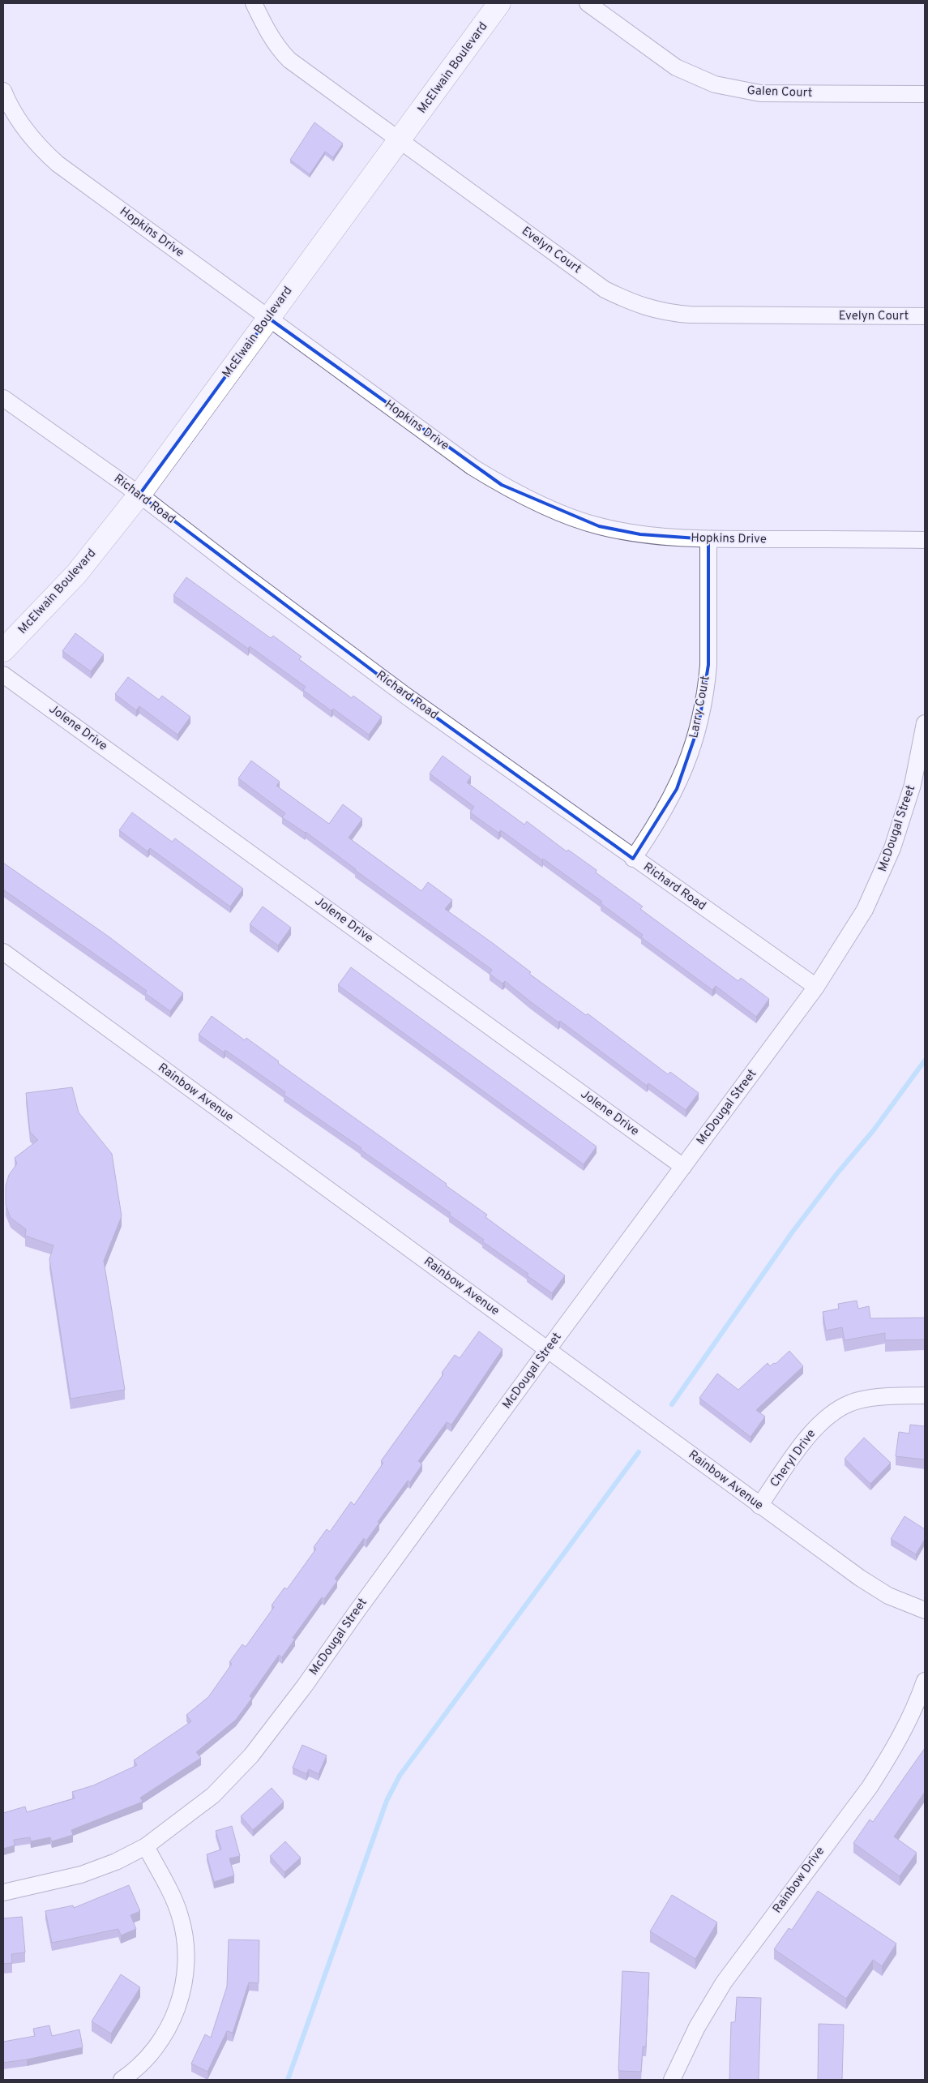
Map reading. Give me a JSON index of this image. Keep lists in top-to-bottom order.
{
  "streets": {
    "street": [
      "McElwain Boulevard",
      "Galen Court",
      "Hopkins Drive",
      "Evelyn Court",
      "Richard Road",
      "Larry Court",
      "Jolene Drive",
      "McDougal Street",
      "Rainbow Avenue",
      "Cheryl Drive",
      "Rainbow Drive"
    ]
  },
  "crossings": [
    ["McElwain Boulevard", "Hopkins Drive"],
    ["McElwain Boulevard", "Evelyn Court"],
    ["McElwain Boulevard", "Richard Road"],
    ["Hopkins Drive", "Larry Court"],
    ["Richard Road", "Larry Court"],
    ["Richard Road", "McDougal Street"],
    ["Jolene Drive", "McDougal Street"],
    ["McDougal Street", "Rainbow Avenue"],
    ["Rainbow Avenue", "Cheryl Drive"]
  ]
}
